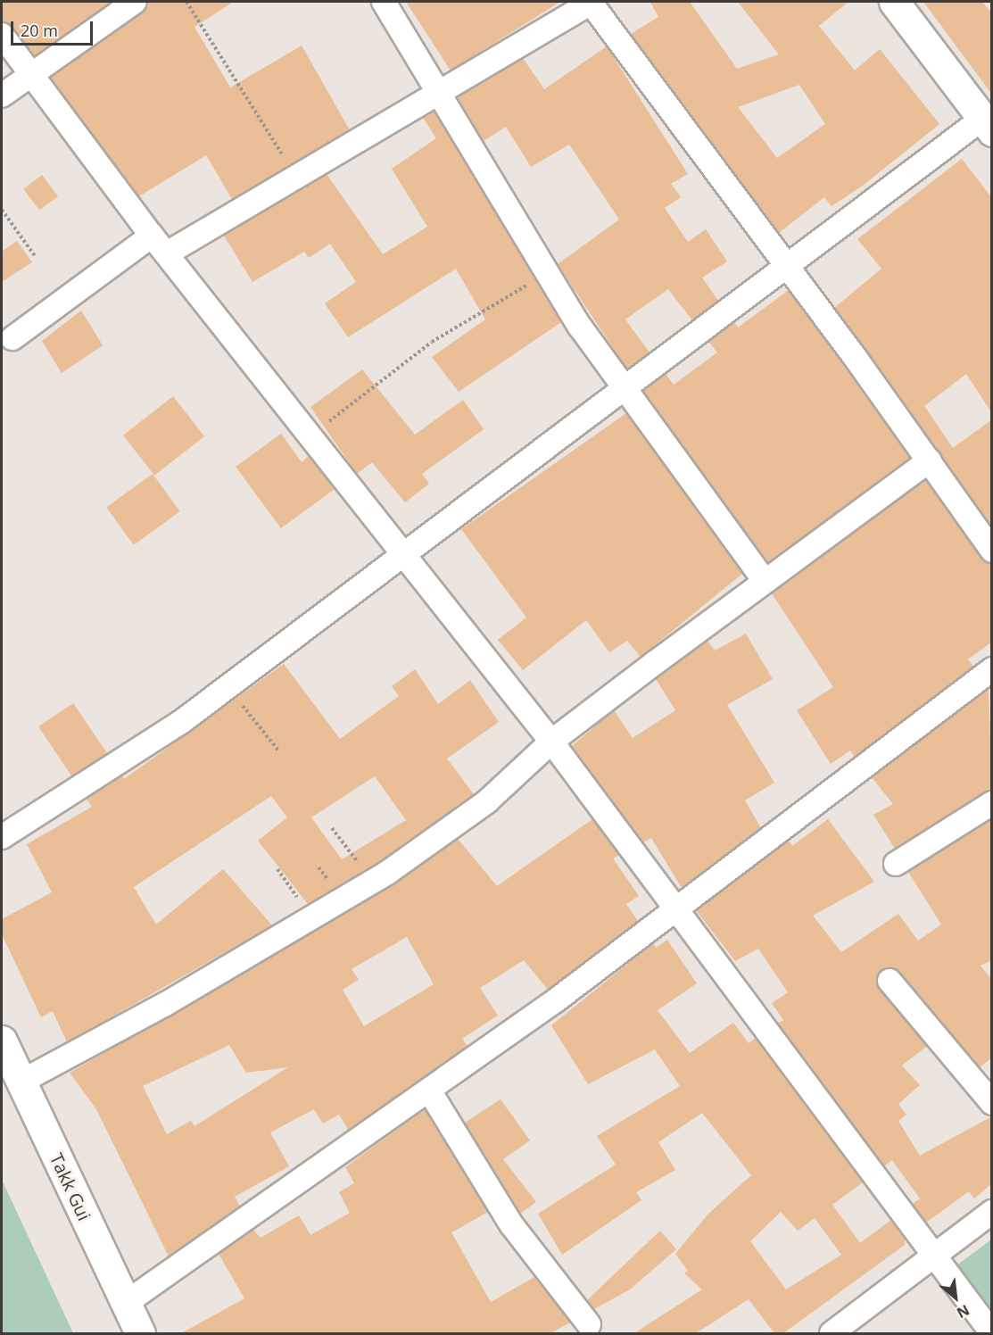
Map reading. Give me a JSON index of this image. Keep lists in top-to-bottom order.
{
  "streets": {
    "street": ["Takk Gui"]
  },
  "scale_bar": "20 m",
  "north": "bottom right"
}
